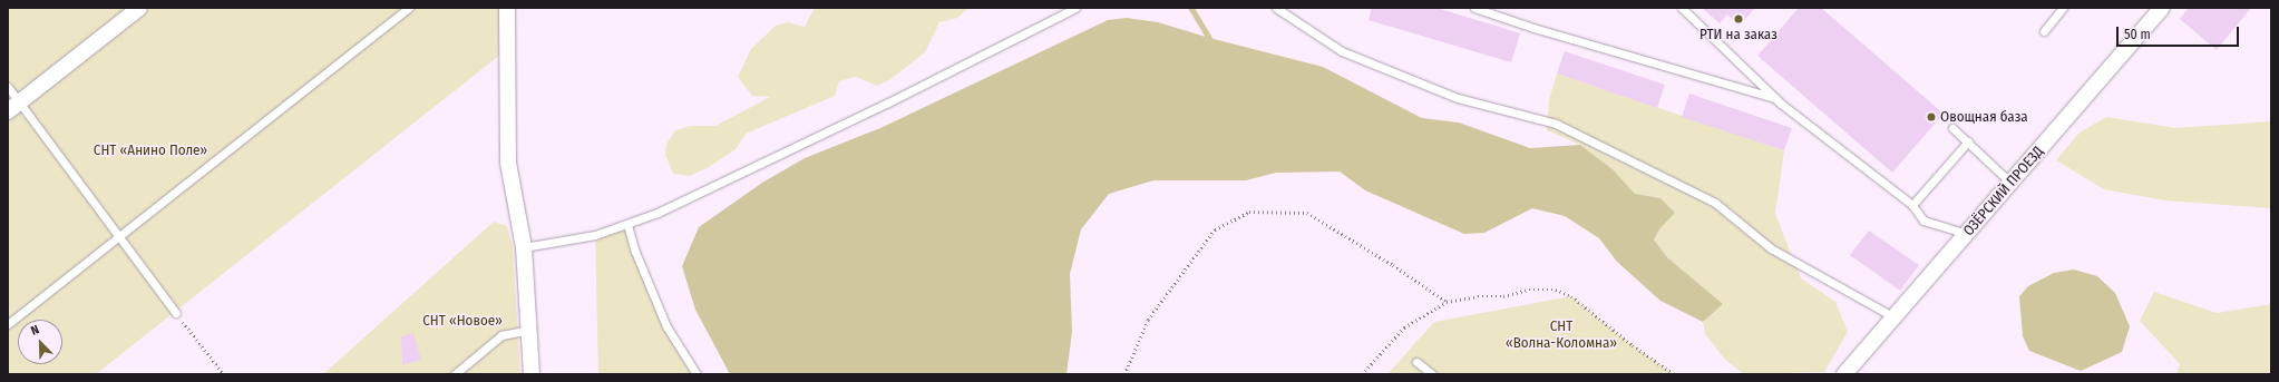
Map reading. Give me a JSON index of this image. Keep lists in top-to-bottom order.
{
  "streets": {
    "street": ["ОЗЁРСКИЙ ПРОЕЗД"]
  },
  "parks": ["СНТ «Анино Поле»", "СНТ «Новое»", "СНТ «Волна-Коломна»"],
  "places": ["РТИ на заказ", "Овощная база"],
  "scale_bar": "50 m",
  "north": "top left"
}
